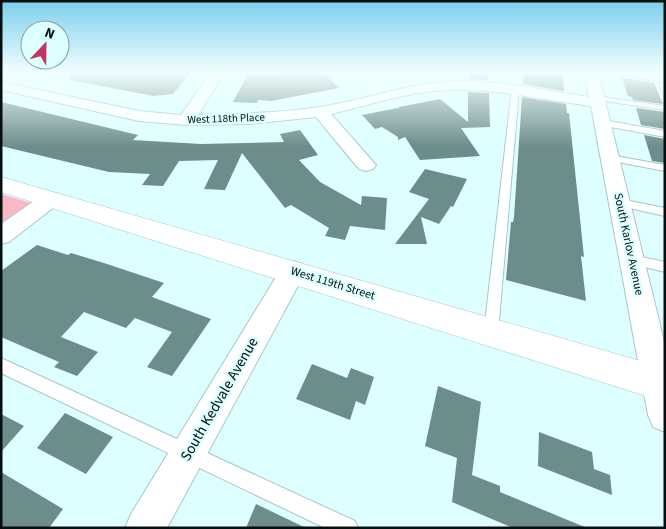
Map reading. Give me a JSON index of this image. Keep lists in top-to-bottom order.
{
  "streets": {
    "street": [
      "West 118th Place",
      "South Karlov Avenue",
      "West 119th Street",
      "South Kedvale Avenue"
    ]
  },
  "crossings": [
    ["West 118th Place", "South Karlov Avenue"],
    ["South Karlov Avenue", "West 119th Street"],
    ["West 119th Street", "South Kedvale Avenue"]
  ],
  "north": "top"
}
